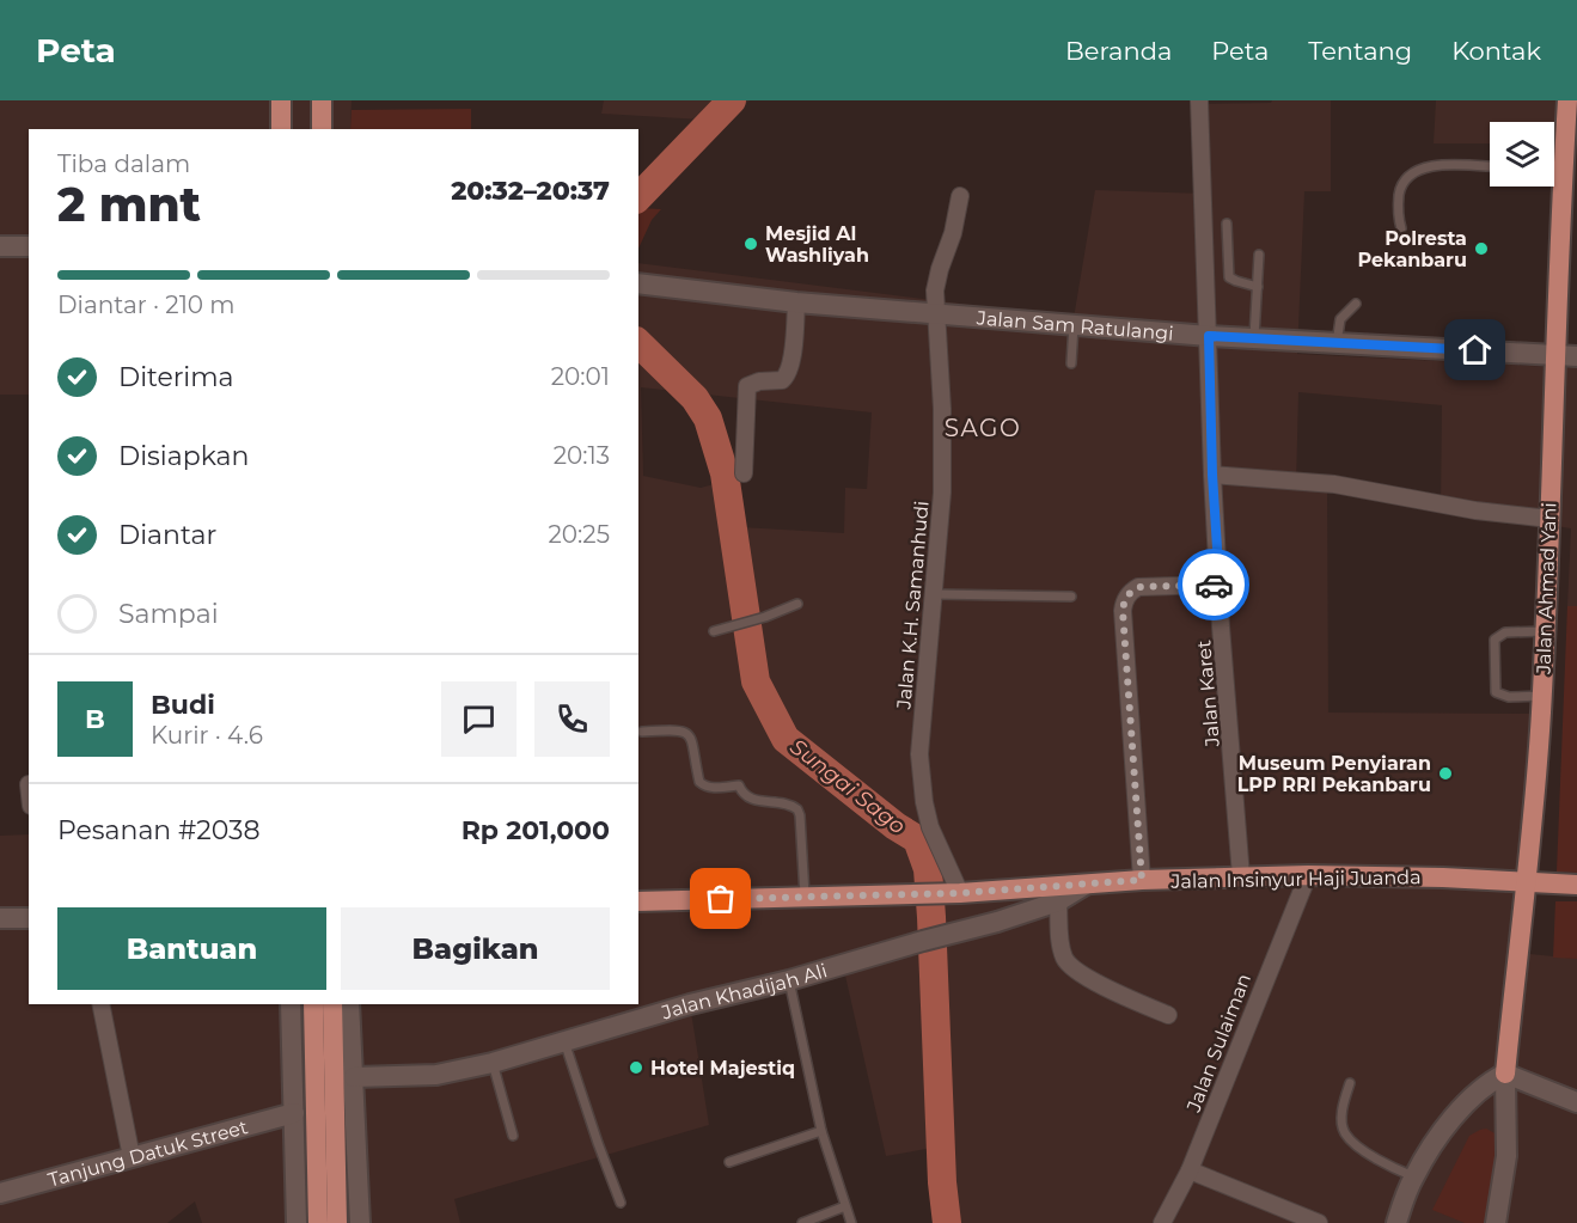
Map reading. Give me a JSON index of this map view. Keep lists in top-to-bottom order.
{
  "streets": {
    "main road": ["Jalan Ahmad Yani", "Jalan Insinyur Haji Juanda"],
    "street": [
      "Jalan Sam Ratulangi",
      "Jalan K.H. Samanhudi",
      "Jalan Karet",
      "Jalan Khadijah Ali",
      "Jalan Sulaiman",
      "Tanjung Datuk Street"
    ]
  },
  "crossings": [
    ["Jalan Sam Ratulangi", "Jalan Ahmad Yani"],
    ["Jalan Sam Ratulangi", "Jalan K.H. Samanhudi"],
    ["Jalan Sam Ratulangi", "Jalan Karet"],
    ["Jalan Ahmad Yani", "Jalan Insinyur Haji Juanda"],
    ["Jalan K.H. Samanhudi", "Jalan Insinyur Haji Juanda"],
    ["Jalan Karet", "Jalan Insinyur Haji Juanda"],
    ["Jalan Insinyur Haji Juanda", "Jalan Khadijah Ali"],
    ["Jalan Insinyur Haji Juanda", "Jalan Sulaiman"]
  ],
  "districts": ["SAGO"],
  "water": ["Sungai Sago"],
  "places": [
    "Mesjid Al Washliyah",
    "Polresta Pekanbaru",
    "Museum Penyiaran LPP RRI Pekanbaru",
    "Hotel Majestiq"
  ],
  "page": {
    "header": "Peta",
    "nav": [
      "Beranda",
      "Peta",
      "Tentang",
      "Kontak"
    ],
    "heading": ["2 mnt", "Tiba dalam", "20:32–20:37"],
    "panel": [
      "Budi",
      "Kurir · 4.6",
      "Pesanan #2038",
      "Rp 201,000"
    ],
    "bar": "Diantar · 210 m",
    "list": [
      ["Diterima", "20:01"],
      ["Disiapkan", "20:13"],
      ["Diantar", "20:25"],
      "Sampai"
    ],
    "round": "B",
    "buttons": ["Bantuan", "Bagikan"]
  }
}
